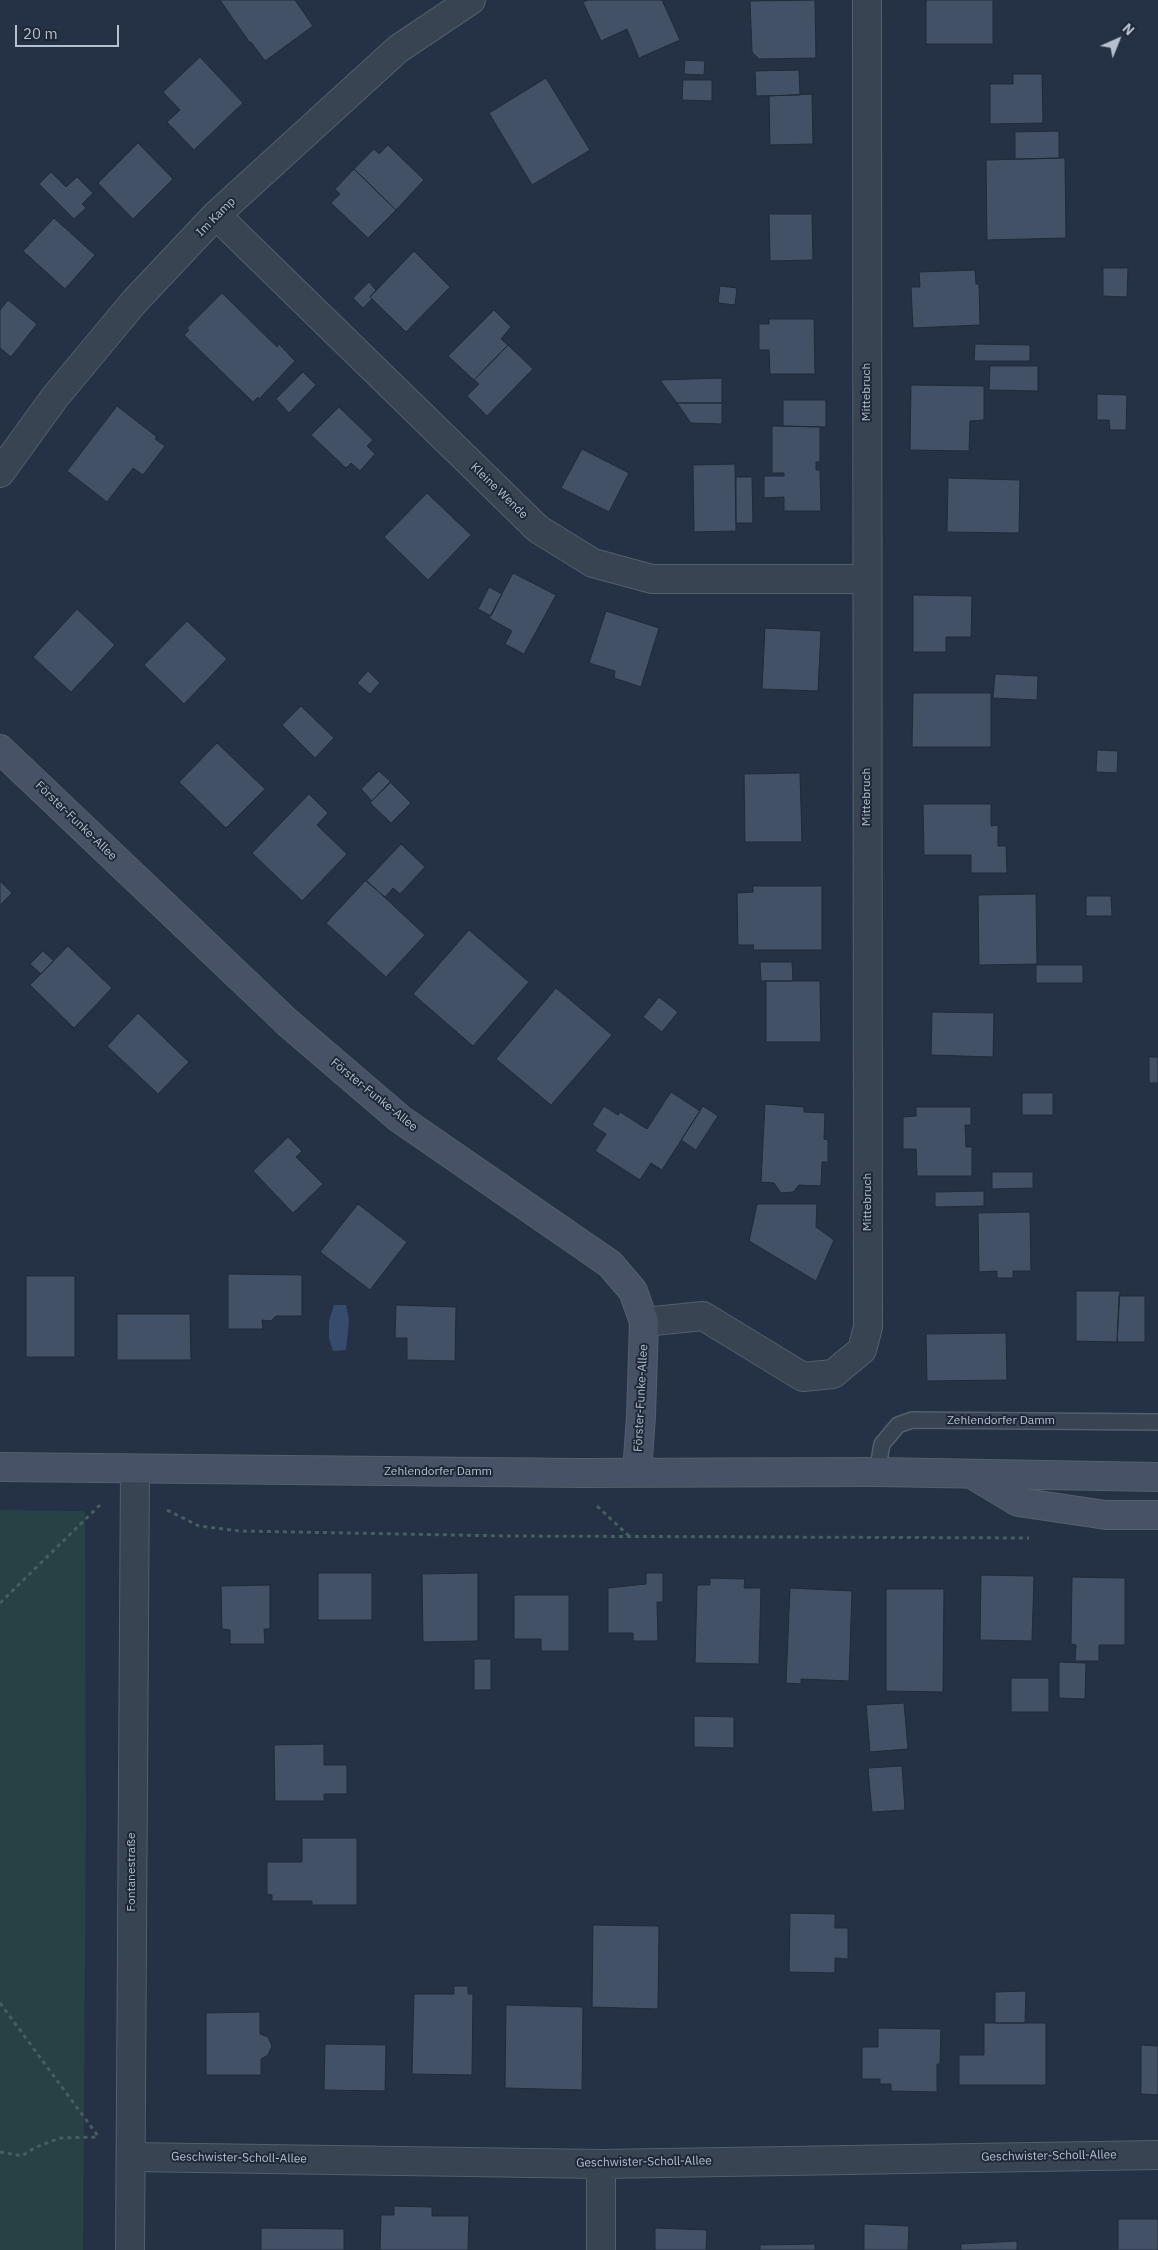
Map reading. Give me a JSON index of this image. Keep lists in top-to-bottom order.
{
  "streets": {
    "street": [
      "Im Kamp",
      "Mittebruch",
      "Kleine Wende",
      "Förster-Funke-Allee",
      "Zehlendorfer Damm",
      "Fontanestraße",
      "Geschwister-Scholl-Allee"
    ]
  },
  "crossings": [
    ["Im Kamp", "Kleine Wende"],
    ["Mittebruch", "Kleine Wende"],
    ["Mittebruch", "Förster-Funke-Allee"],
    ["Förster-Funke-Allee", "Zehlendorfer Damm"],
    ["Zehlendorfer Damm", "Fontanestraße"],
    ["Fontanestraße", "Geschwister-Scholl-Allee"]
  ],
  "scale_bar": "20 m",
  "north": "top right"
}
